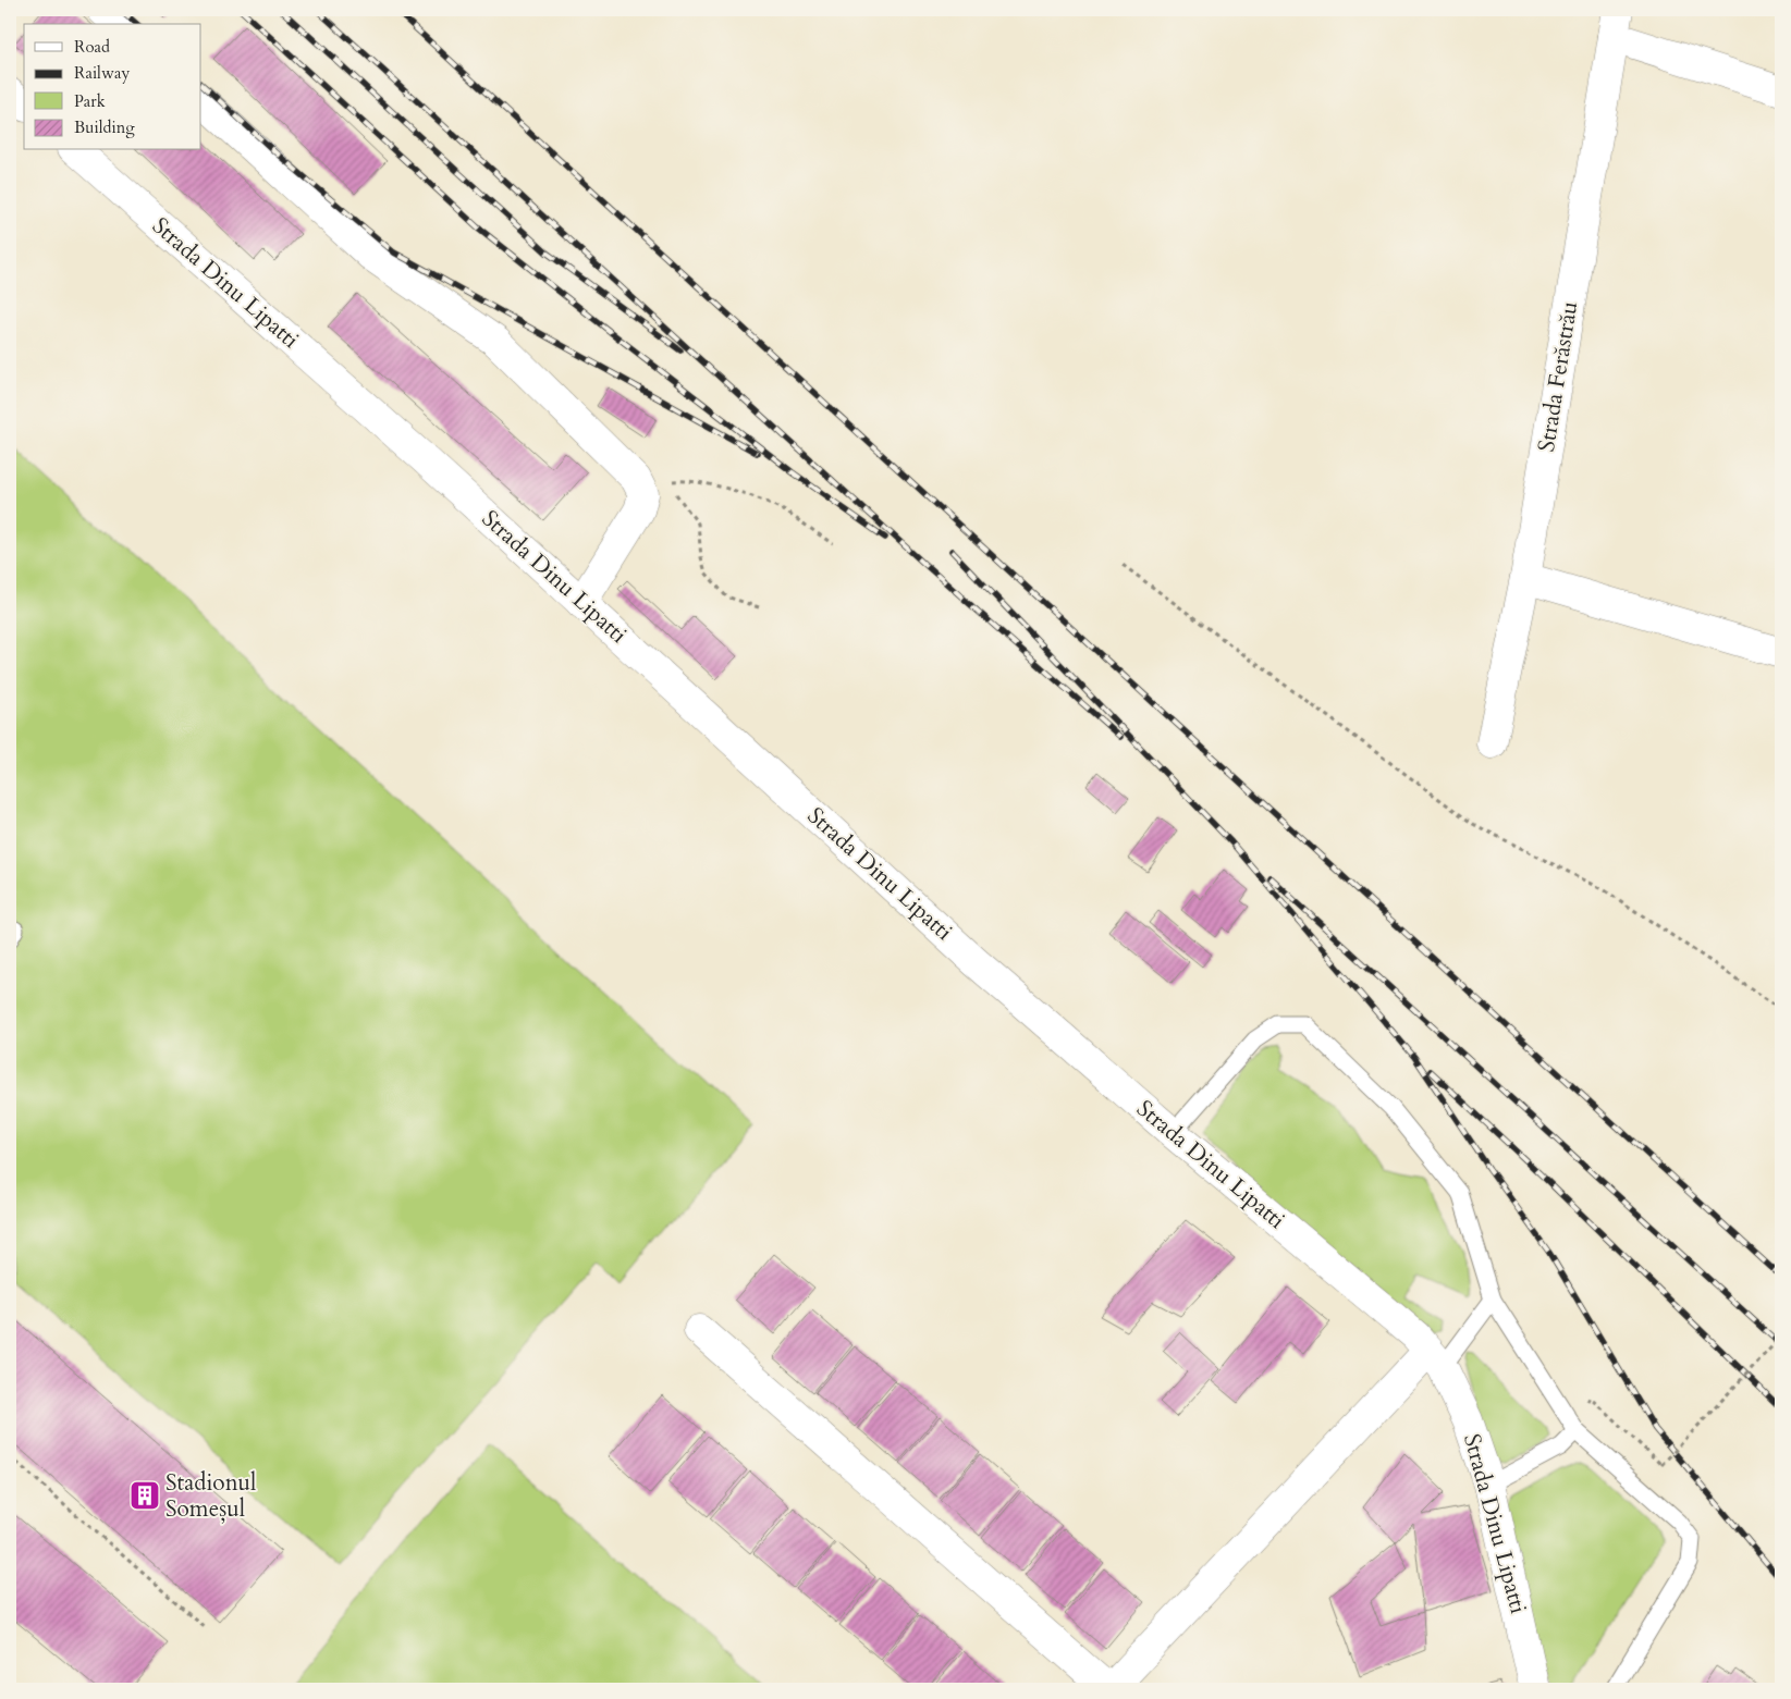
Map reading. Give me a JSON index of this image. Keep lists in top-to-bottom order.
{
  "streets": {
    "street": ["Strada Dinu Lipatti", "Strada Ferăstrău"]
  },
  "places": {
    "building": ["Stadionul Someșul"]
  },
  "legend": [
    "Road",
    "Railway",
    "Park",
    "Building"
  ]
}
